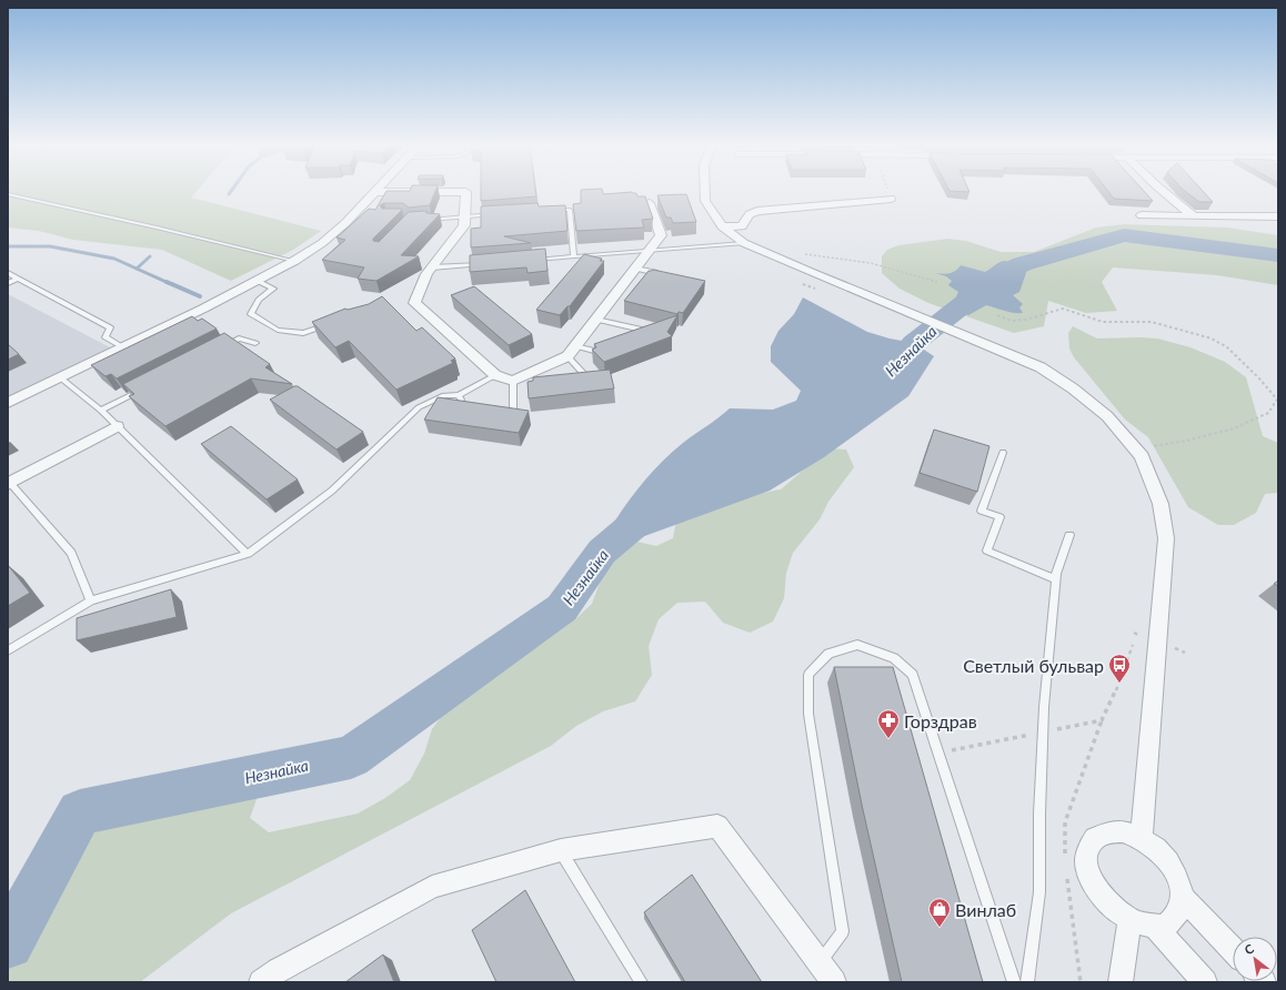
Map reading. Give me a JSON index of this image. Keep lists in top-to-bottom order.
{
  "water": ["Незнайка"],
  "places": {
    "bus stop": ["Светлый бульвар"],
    "pharmacy": ["Горздрав"],
    "shop": ["Винлаб"]
  },
  "north": "top left"
}
